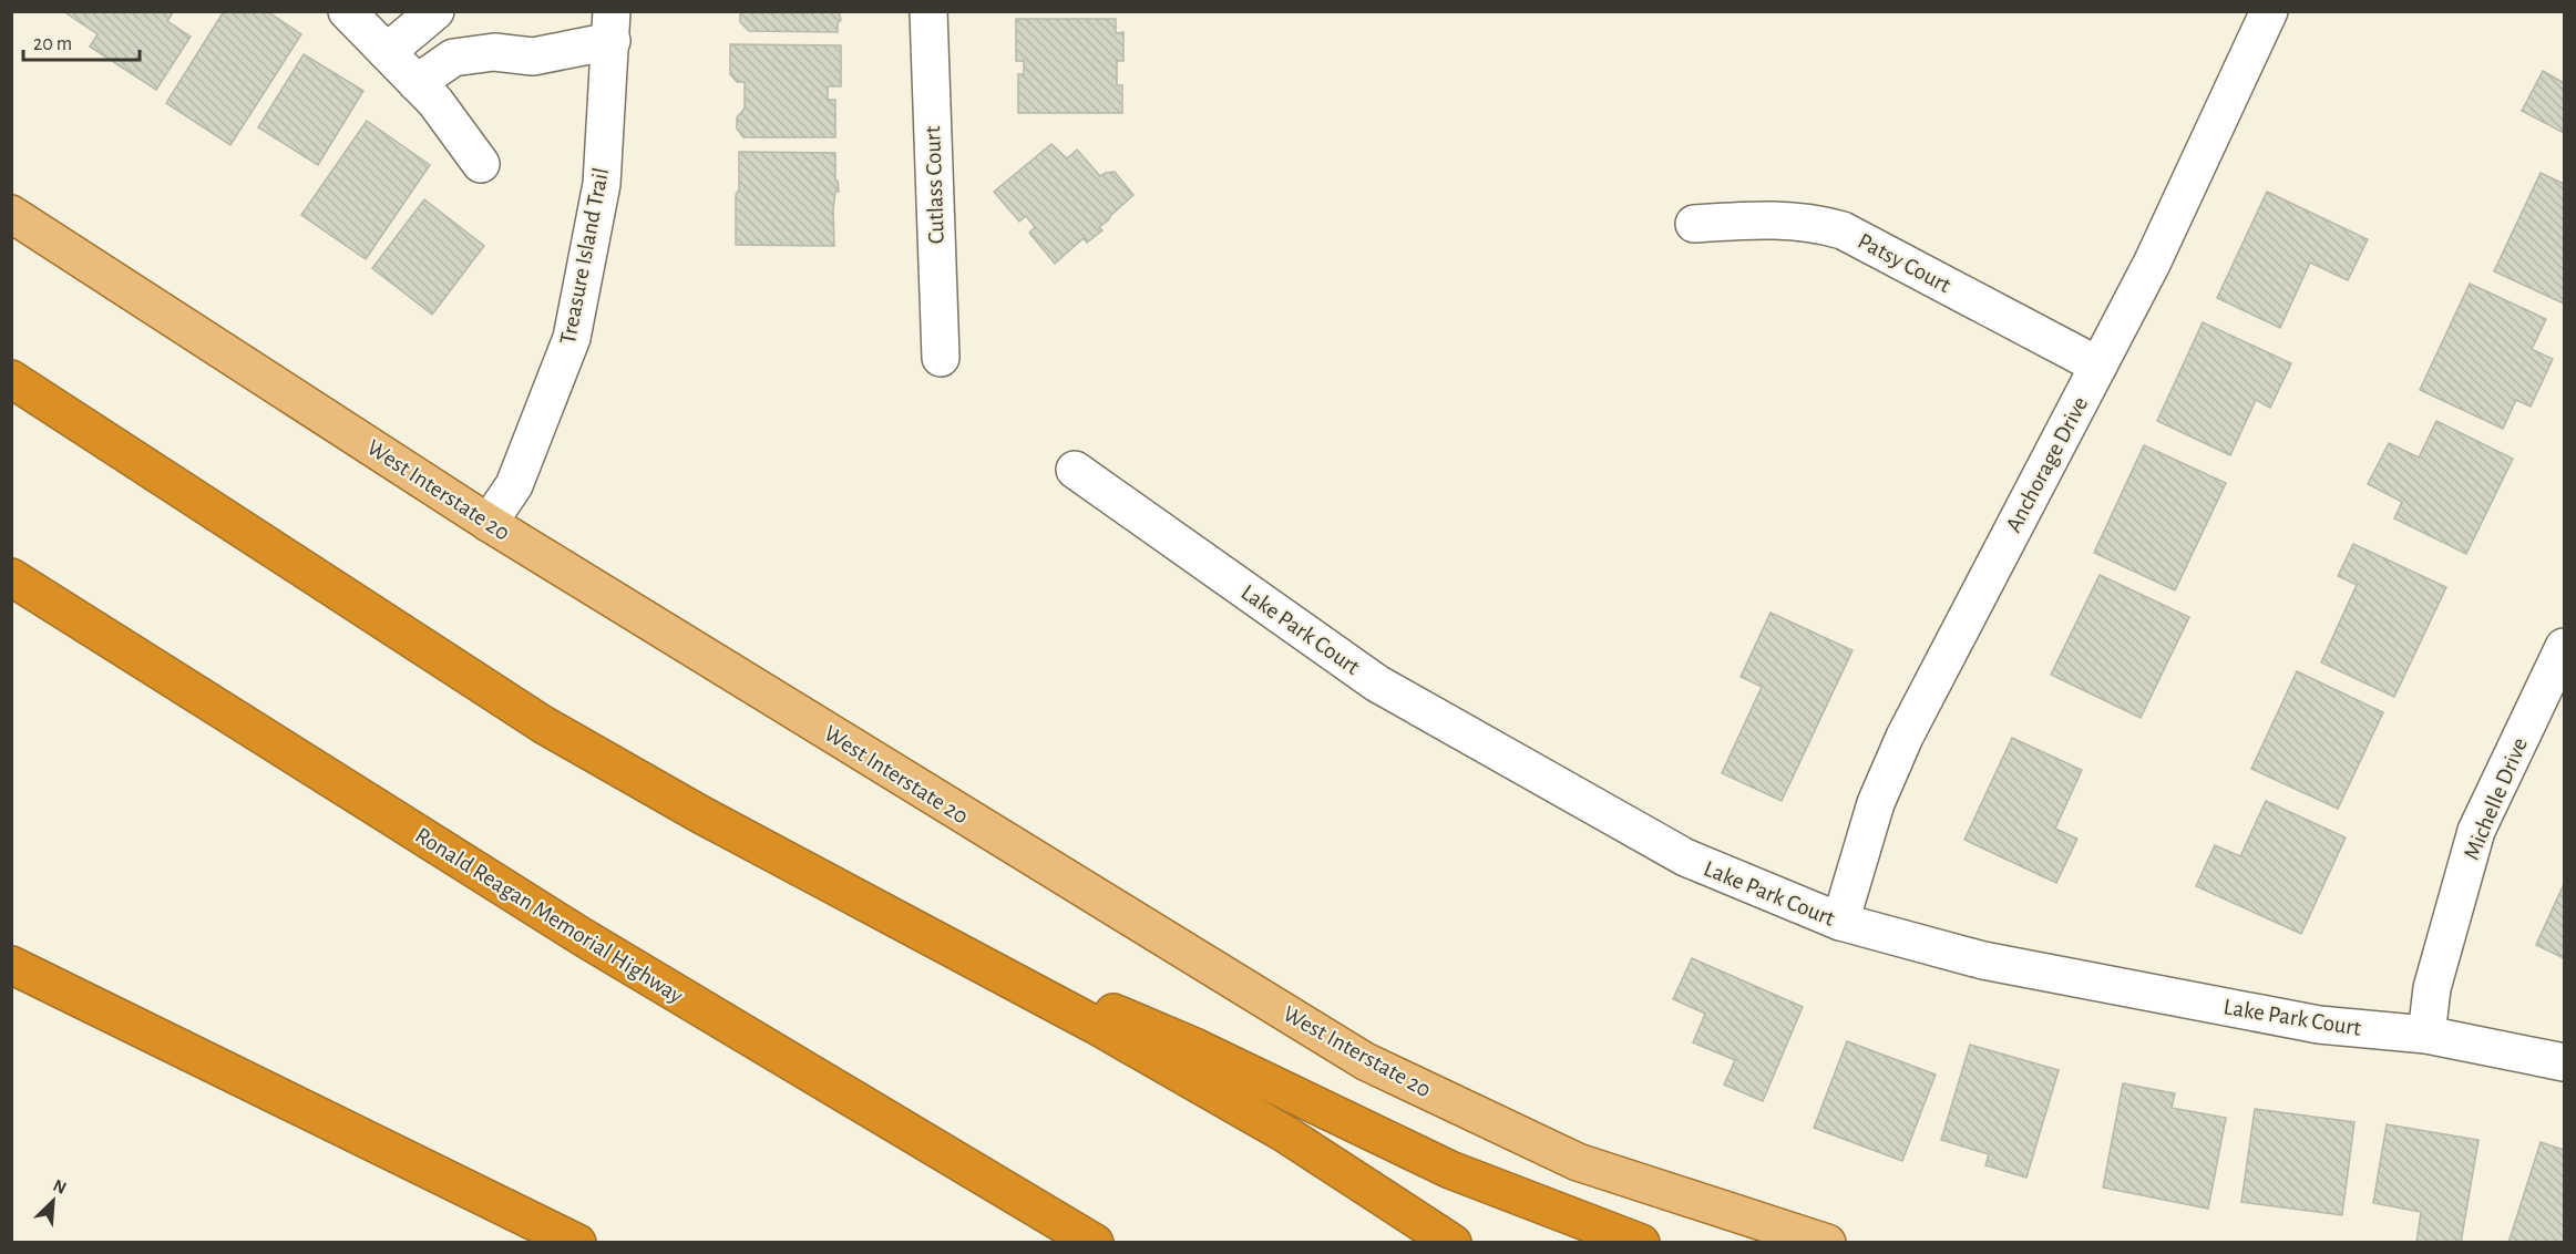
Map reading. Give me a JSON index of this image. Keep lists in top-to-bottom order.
{
  "streets": {
    "highway": ["Ronald Reagan Memorial Highway"],
    "main road": ["West Interstate 20"],
    "street": [
      "Cutlass Court",
      "Treasure Island Trail",
      "Patsy Court",
      "Anchorage Drive",
      "Lake Park Court",
      "Michelle Drive"
    ]
  },
  "crossings": [
    ["Treasure Island Trail", "West Interstate 20"],
    ["Patsy Court", "Anchorage Drive"],
    ["Anchorage Drive", "Lake Park Court"],
    ["Lake Park Court", "Michelle Drive"]
  ],
  "scale_bar": "20 m",
  "north": "top right"
}
